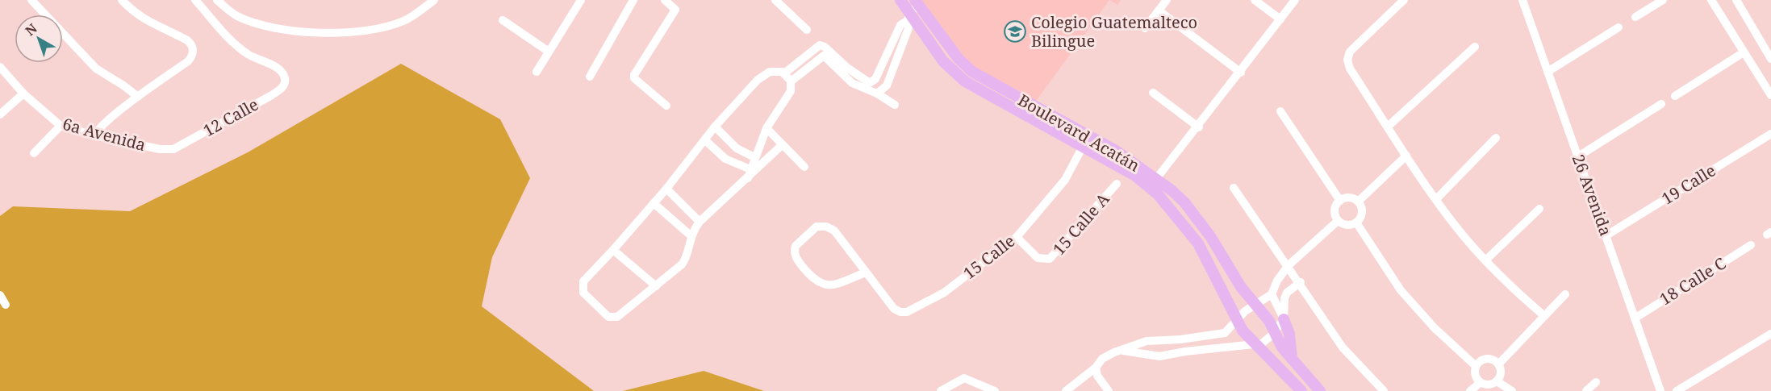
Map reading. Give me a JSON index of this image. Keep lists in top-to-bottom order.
{
  "streets": {
    "main road": ["Boulevard Acatán"],
    "street": [
      "12 Calle",
      "6a Avenida",
      "19 Calle",
      "26 Avenida",
      "15 Calle A",
      "15 Calle",
      "18 Calle C"
    ]
  },
  "crossings": [
    ["12 Calle", "6a Avenida"],
    ["Boulevard Acatán", "15 Calle"],
    ["19 Calle", "26 Avenida"],
    ["26 Avenida", "18 Calle C"],
    ["15 Calle A", "15 Calle"]
  ],
  "places": {
    "school or university": ["Colegio Guatemalteco Bilingue"]
  },
  "north": "top left"
}
